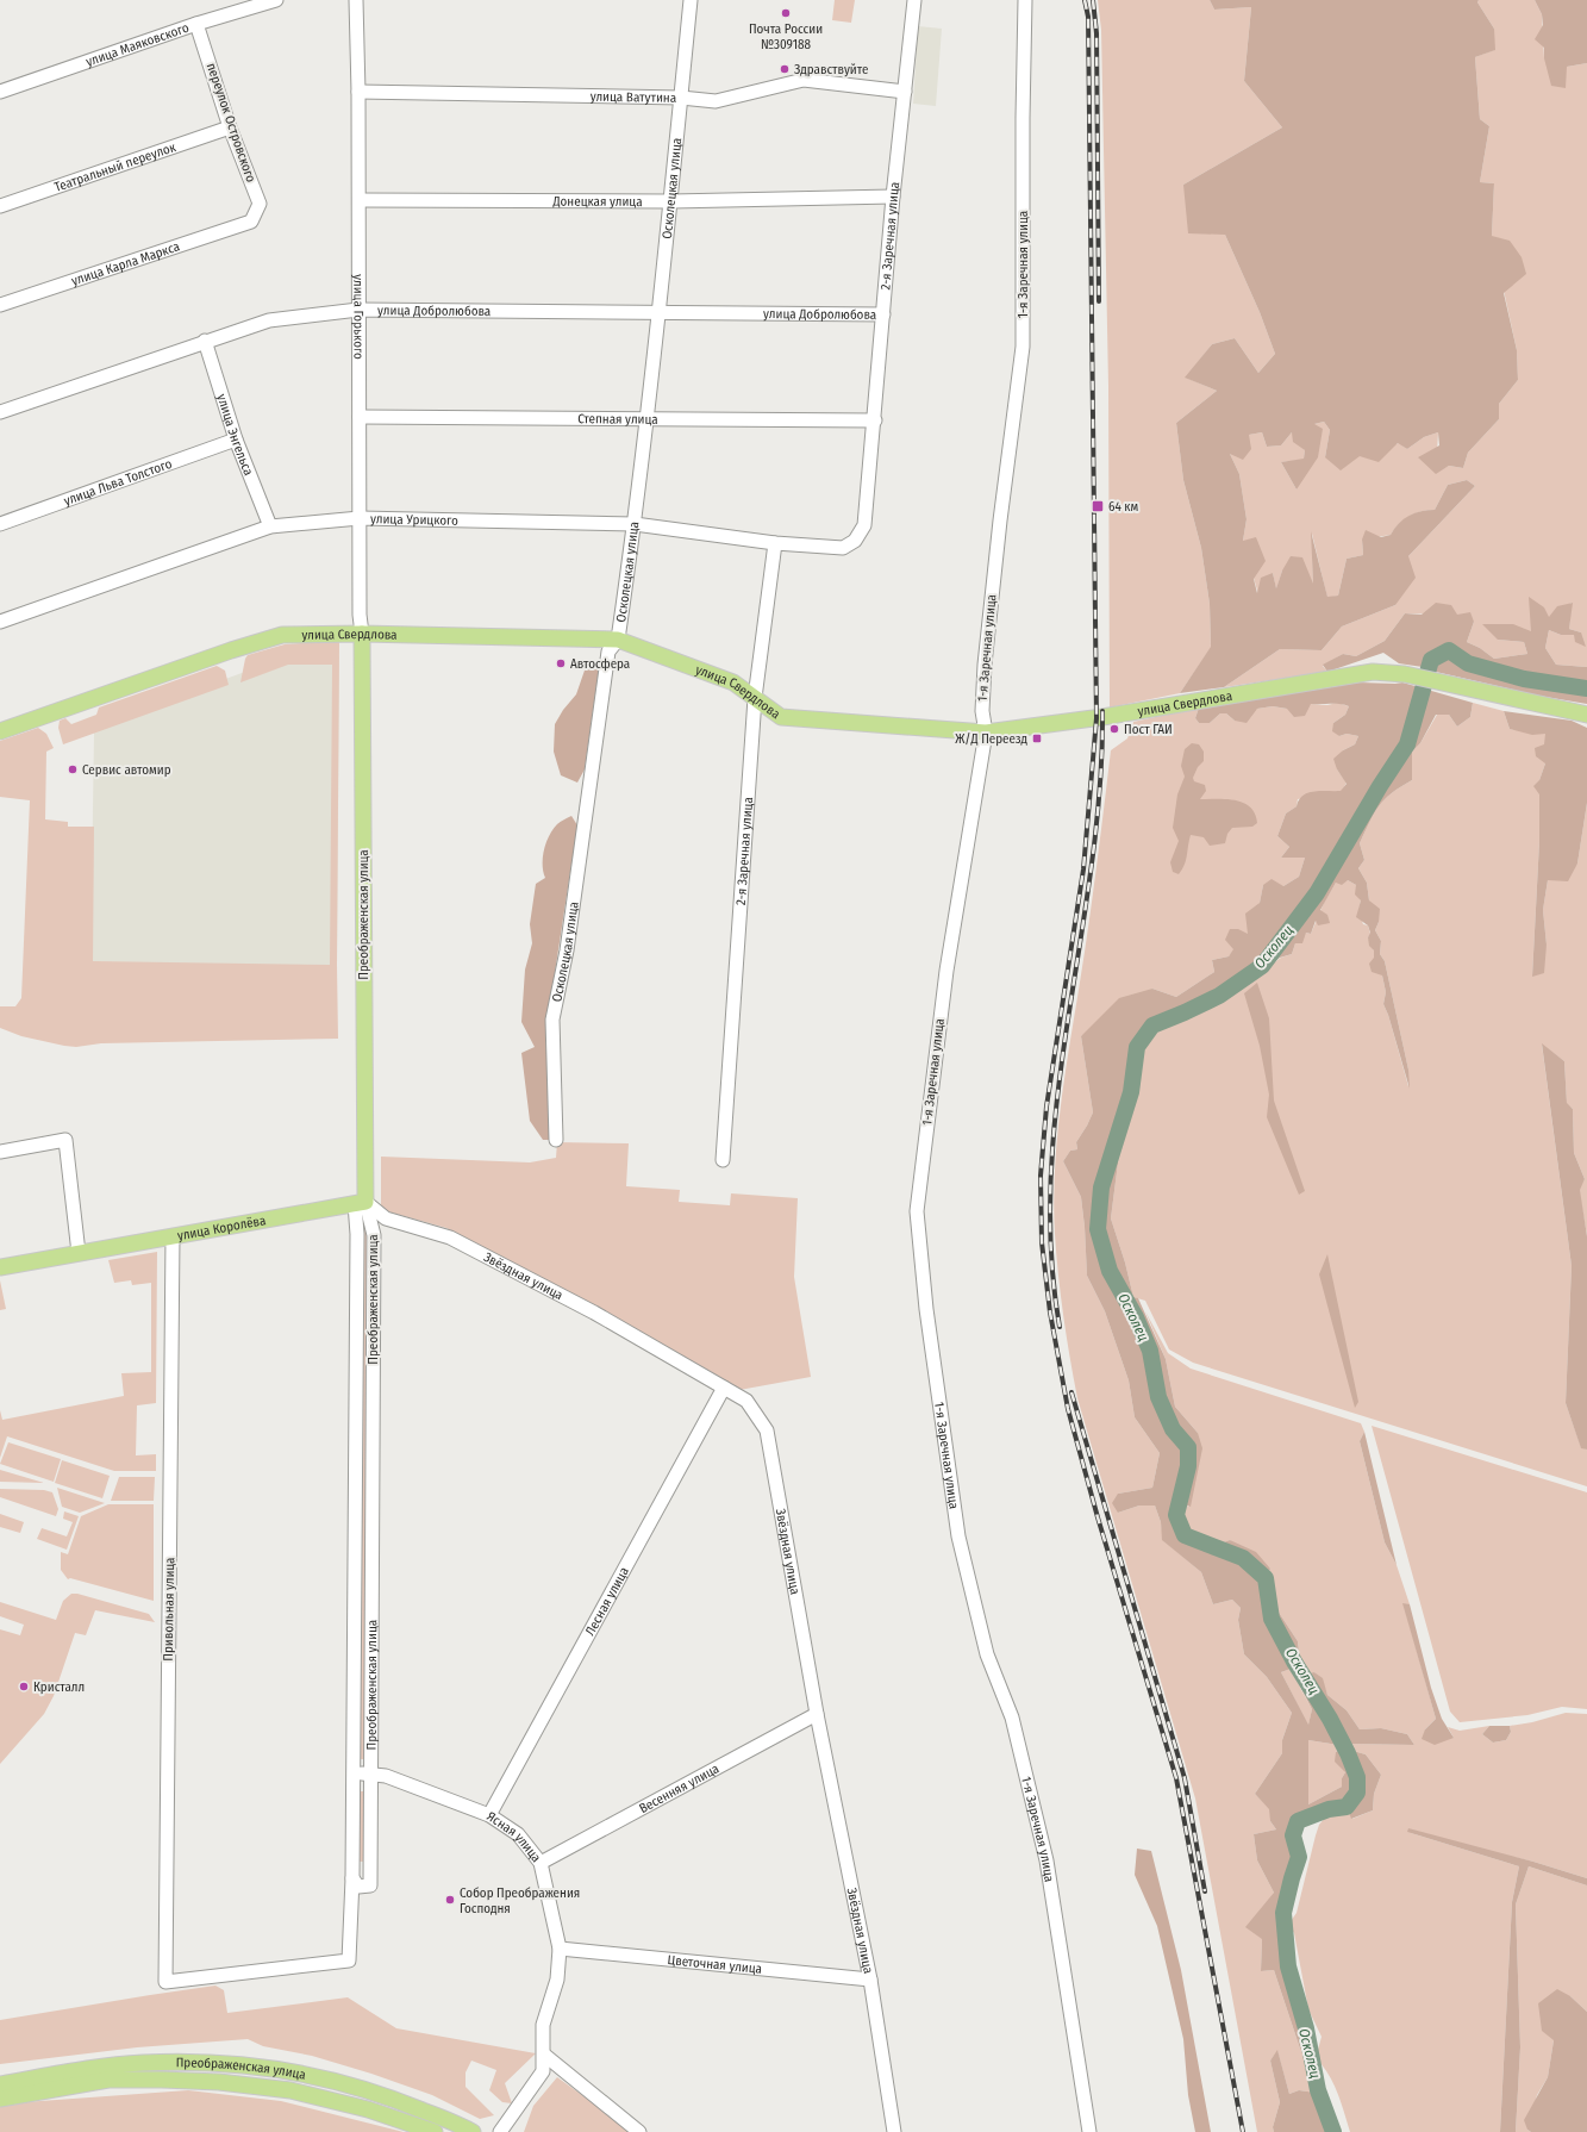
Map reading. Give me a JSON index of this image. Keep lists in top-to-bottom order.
{
  "streets": {
    "main road": ["улица Свердлова", "Преображенская улица", "улица Королёва"],
    "street": [
      "улица Маяковского",
      "улица Ватутина",
      "переулок Островского",
      "Театральный переулок",
      "Осколецкая улица",
      "Донецкая улица",
      "2-я Заречная улица",
      "улица Карла Маркса",
      "1-я Заречная улица",
      "улица Добролюбова",
      "улица Горького",
      "Степная улица",
      "улица Энгельса",
      "улица Льва Толстого",
      "улица Урицкого",
      "Звёздная улица",
      "Лесная улица",
      "Привольная улица",
      "Весенняя улица",
      "Ясная улица",
      "Цветочная улица"
    ]
  },
  "crossings": [
    ["улица Маяковского", "переулок Островского"],
    ["улица Ватутина", "Осколецкая улица"],
    ["улица Ватутина", "2-я Заречная улица"],
    ["улица Ватутина", "улица Горького"],
    ["переулок Островского", "Театральный переулок"],
    ["переулок Островского", "улица Карла Маркса"],
    ["Осколецкая улица", "Донецкая улица"],
    ["Осколецкая улица", "улица Добролюбова"],
    ["Осколецкая улица", "Степная улица"],
    ["Осколецкая улица", "улица Урицкого"],
    ["Осколецкая улица", "улица Свердлова"],
    ["Донецкая улица", "2-я Заречная улица"],
    ["Донецкая улица", "улица Горького"],
    ["2-я Заречная улица", "улица Добролюбова"],
    ["2-я Заречная улица", "Степная улица"],
    ["2-я Заречная улица", "улица Урицкого"],
    ["2-я Заречная улица", "улица Свердлова"],
    ["1-я Заречная улица", "улица Свердлова"],
    ["улица Добролюбова", "улица Горького"],
    ["улица Добролюбова", "улица Энгельса"],
    ["улица Горького", "Степная улица"],
    ["улица Горького", "улица Урицкого"],
    ["улица Горького", "улица Свердлова"],
    ["улица Горького", "Преображенская улица"],
    ["улица Энгельса", "улица Льва Толстого"],
    ["улица Энгельса", "улица Урицкого"],
    ["улица Свердлова", "Преображенская улица"],
    ["Преображенская улица", "улица Королёва"],
    ["Преображенская улица", "Звёздная улица"],
    ["Преображенская улица", "Привольная улица"],
    ["Преображенская улица", "Ясная улица"],
    ["улица Королёва", "Звёздная улица"],
    ["улица Королёва", "Привольная улица"],
    ["Звёздная улица", "Лесная улица"],
    ["Звёздная улица", "Весенняя улица"],
    ["Звёздная улица", "Цветочная улица"],
    ["Лесная улица", "Ясная улица"],
    ["Весенняя улица", "Ясная улица"],
    ["Ясная улица", "Цветочная улица"]
  ],
  "water": ["Осколец"],
  "places": {
    "other": [
      "Почта России №309188",
      "Здравствуйте",
      "Автосфера",
      "Пост ГАИ",
      "Сервис автомир",
      "Кристалл",
      "Собор Преображения Господня"
    ],
    "transit": ["64 км", "Ж/Д Переезд"]
  }
}
